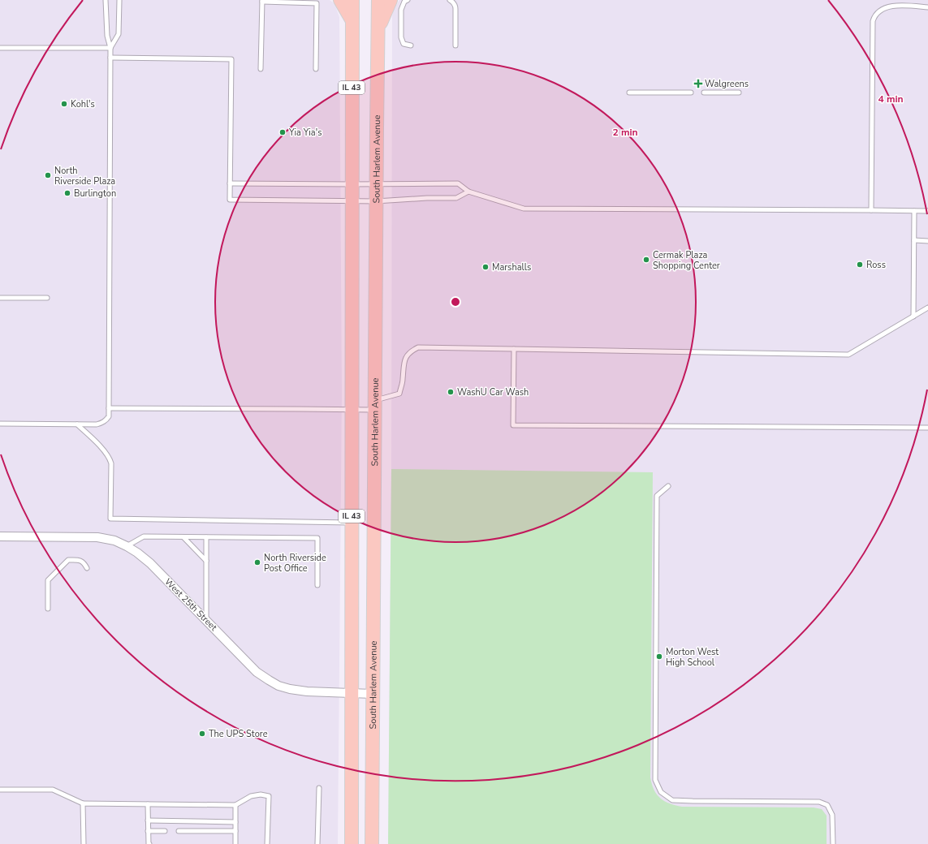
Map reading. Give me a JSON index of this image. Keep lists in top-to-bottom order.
{
  "streets": {
    "main road": ["IL 43", "South Harlem Avenue"],
    "street": ["West 25th Street"]
  },
  "crossings": [
    ["IL 43", "West 25th Street"],
    ["South Harlem Avenue", "West 25th Street"]
  ],
  "places": {
    "health": ["Walgreens"],
    "other": [
      "Kohl's",
      "Yia Yia's",
      "North Riverside Plaza",
      "Burlington",
      "Cermak Plaza Shopping Center",
      "Ross",
      "Marshalls",
      "WashU Car Wash",
      "North Riverside Post Office",
      "Morton West High School",
      "The UPS Store"
    ]
  },
  "rings": ["4 min", "2 min"]
}
